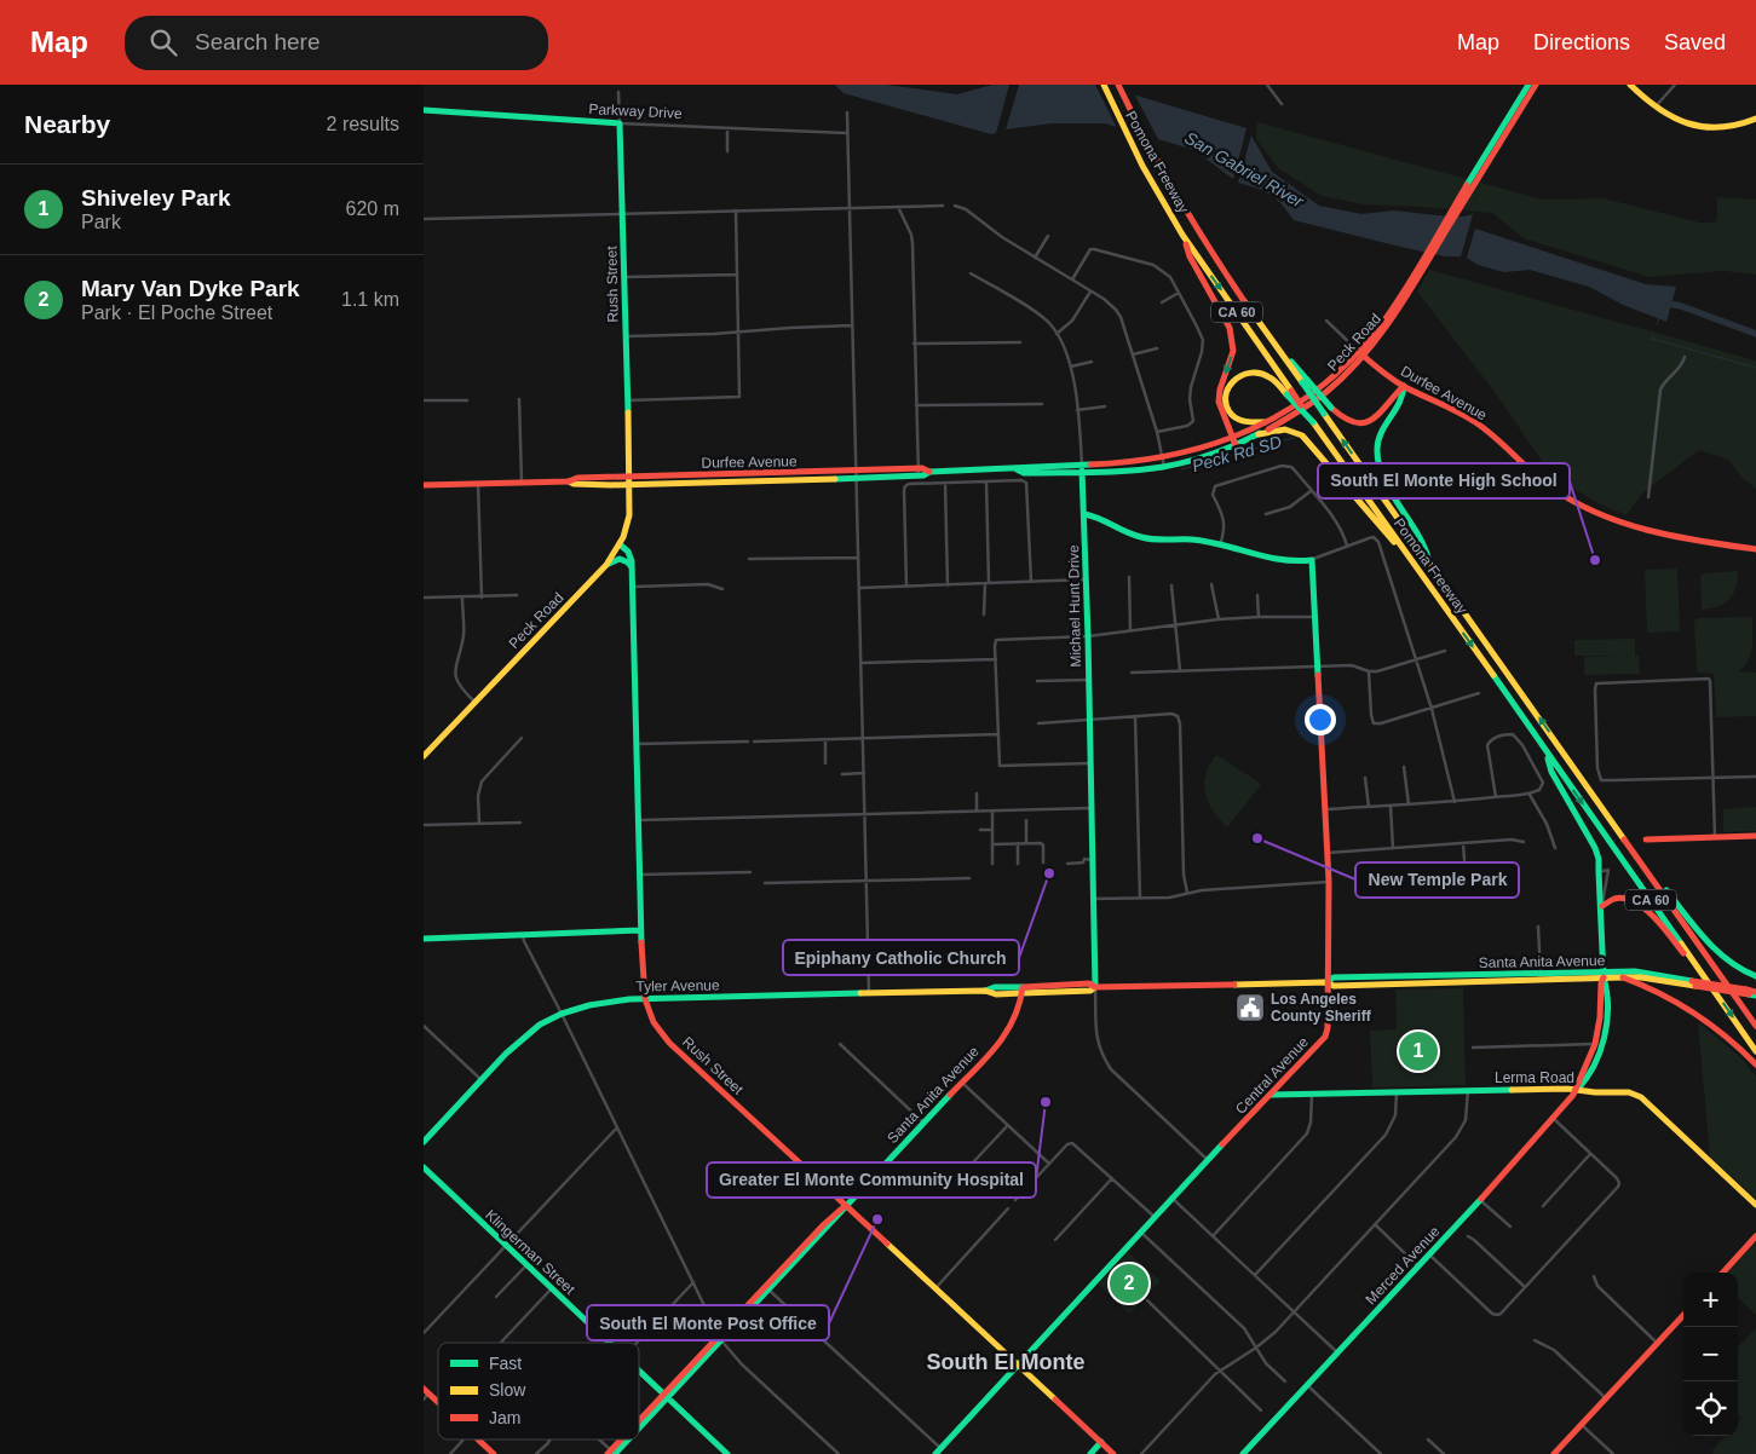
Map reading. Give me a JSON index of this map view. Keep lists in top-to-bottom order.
{
  "streets": {
    "main road": [
      "Parkway Drive",
      "Pomona Freeway",
      "Rush Street",
      "CA 60",
      "Peck Road",
      "Durfee Avenue",
      "Michael Hunt Drive",
      "Santa Anita Avenue",
      "Tyler Avenue",
      "Central Avenue",
      "Lerma Road",
      "Klingerman Street",
      "Merced Avenue"
    ]
  },
  "crossings": [
    ["Parkway Drive", "Rush Street"],
    ["Pomona Freeway", "Merced Avenue"],
    ["Rush Street", "Peck Road"],
    ["Rush Street", "Durfee Avenue"],
    ["Rush Street", "Santa Anita Avenue"],
    ["Rush Street", "Tyler Avenue"],
    ["Rush Street", "Central Avenue"],
    ["Peck Road", "Durfee Avenue"],
    ["Peck Road", "Michael Hunt Drive"],
    ["Durfee Avenue", "Michael Hunt Drive"],
    ["Michael Hunt Drive", "Santa Anita Avenue"],
    ["Santa Anita Avenue", "Tyler Avenue"],
    ["Santa Anita Avenue", "Central Avenue"],
    ["Santa Anita Avenue", "Klingerman Street"],
    ["Santa Anita Avenue", "Merced Avenue"],
    ["Central Avenue", "Lerma Road"],
    ["Lerma Road", "Merced Avenue"]
  ],
  "districts": ["South El Monte"],
  "water": ["San Gabriel River", "Peck Rd SD"],
  "places": {
    "other": [
      "South El Monte High School",
      "New Temple Park",
      "Epiphany Catholic Church",
      "Greater El Monte Community Hospital",
      "South El Monte Post Office"
    ],
    "public building": ["Los Angeles County Sheriff"]
  },
  "legend": ["Fast", "Slow", "Jam"],
  "page": {
    "header": "Map",
    "search": "Search here",
    "nav": ["Map", "Directions", "Saved"],
    "heading": ["Nearby", "2 results"],
    "list": [
      {
        "mark": "1",
        "name": "Shiveley Park",
        "note": "Park",
        "value": "620 m"
      },
      {
        "mark": "2",
        "name": "Mary Van Dyke Park",
        "note": "Park · El Poche Street",
        "value": "1.1 km"
      }
    ],
    "pins": ["1", "2"],
    "map_buttons": ["+", "−"]
  }
}
